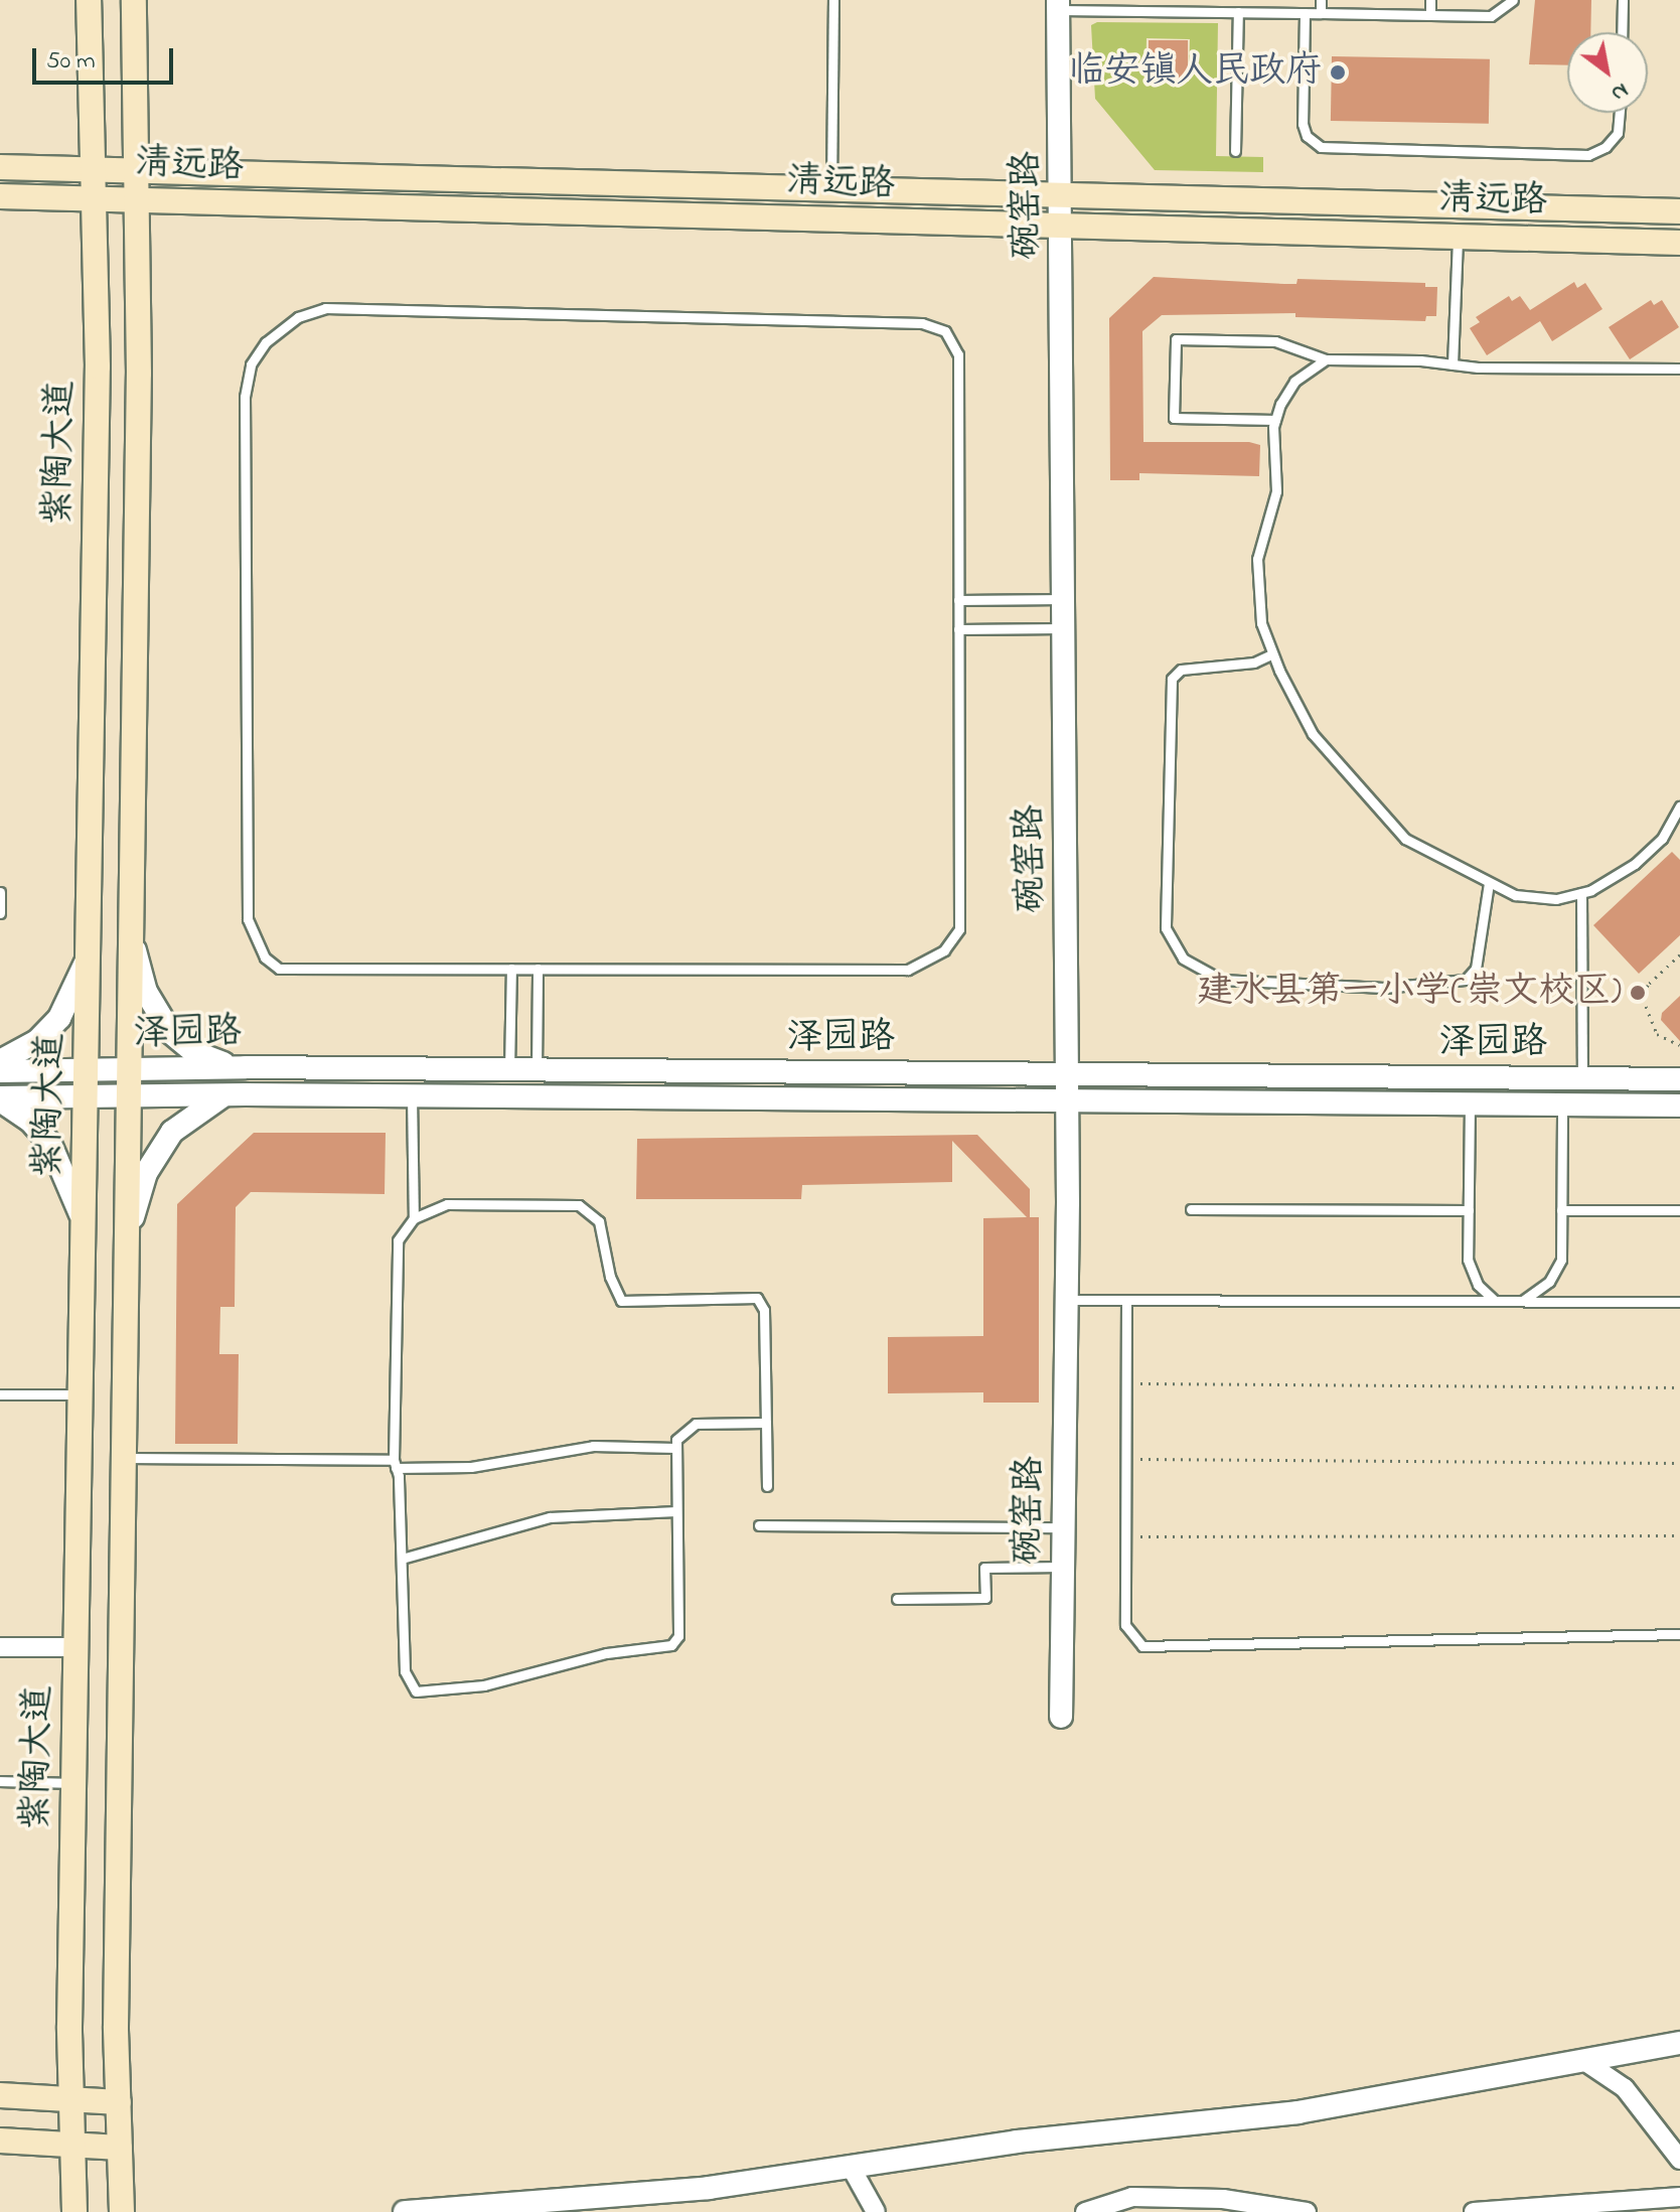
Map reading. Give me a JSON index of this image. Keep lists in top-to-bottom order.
{
  "streets": {
    "main road": ["清远路", "紫陶大道"],
    "street": ["碗窑路", "泽园路"]
  },
  "crossings": [
    ["清远路", "碗窑路"],
    ["清远路", "紫陶大道"],
    ["碗窑路", "泽园路"],
    ["紫陶大道", "泽园路"]
  ],
  "places": ["临安镇人民政府", "建水县第一小学(崇文校区)"],
  "scale_bar": "50 m",
  "north": "bottom right"
}
